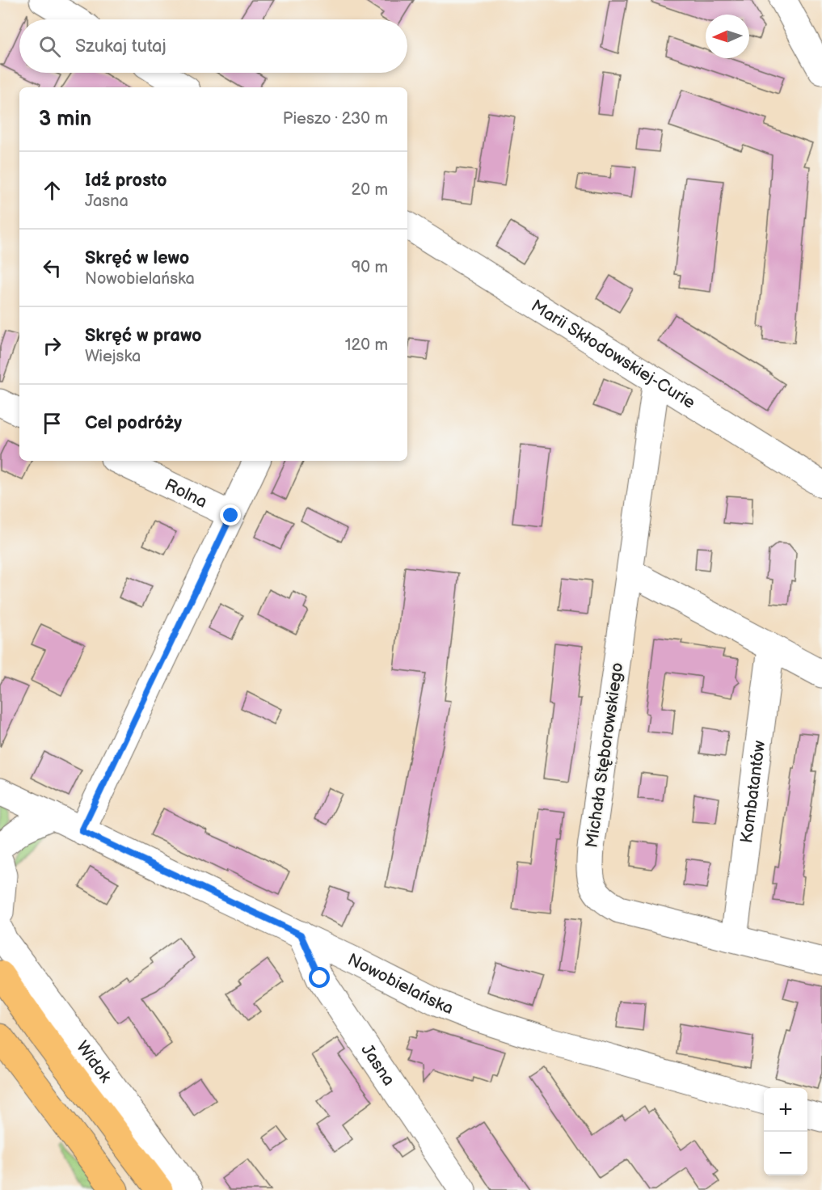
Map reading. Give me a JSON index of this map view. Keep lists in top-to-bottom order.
{
  "streets": {
    "main road": ["Widok"],
    "street": [
      "Marii Skłodowskiej-Curie",
      "Rolna",
      "Michała Stęborowskiego",
      "Kombatantów",
      "Nowobielańska",
      "Jasna"
    ]
  },
  "crossings": [
    ["Marii Skłodowskiej-Curie", "Michała Stęborowskiego"],
    ["Michała Stęborowskiego", "Kombatantów"],
    ["Nowobielańska", "Jasna"]
  ],
  "north": "left",
  "page": {
    "search": "Szukaj tutaj",
    "heading": ["3 min", "Pieszo · 230 m"],
    "list": [
      ["Idź prosto", "Jasna", "20 m"],
      ["Skręć w lewo", "Nowobielańska", "90 m"],
      ["Skręć w prawo", "Wiejska", "120 m"],
      "Cel podróży"
    ],
    "map_buttons": ["+", "−"]
  }
}
